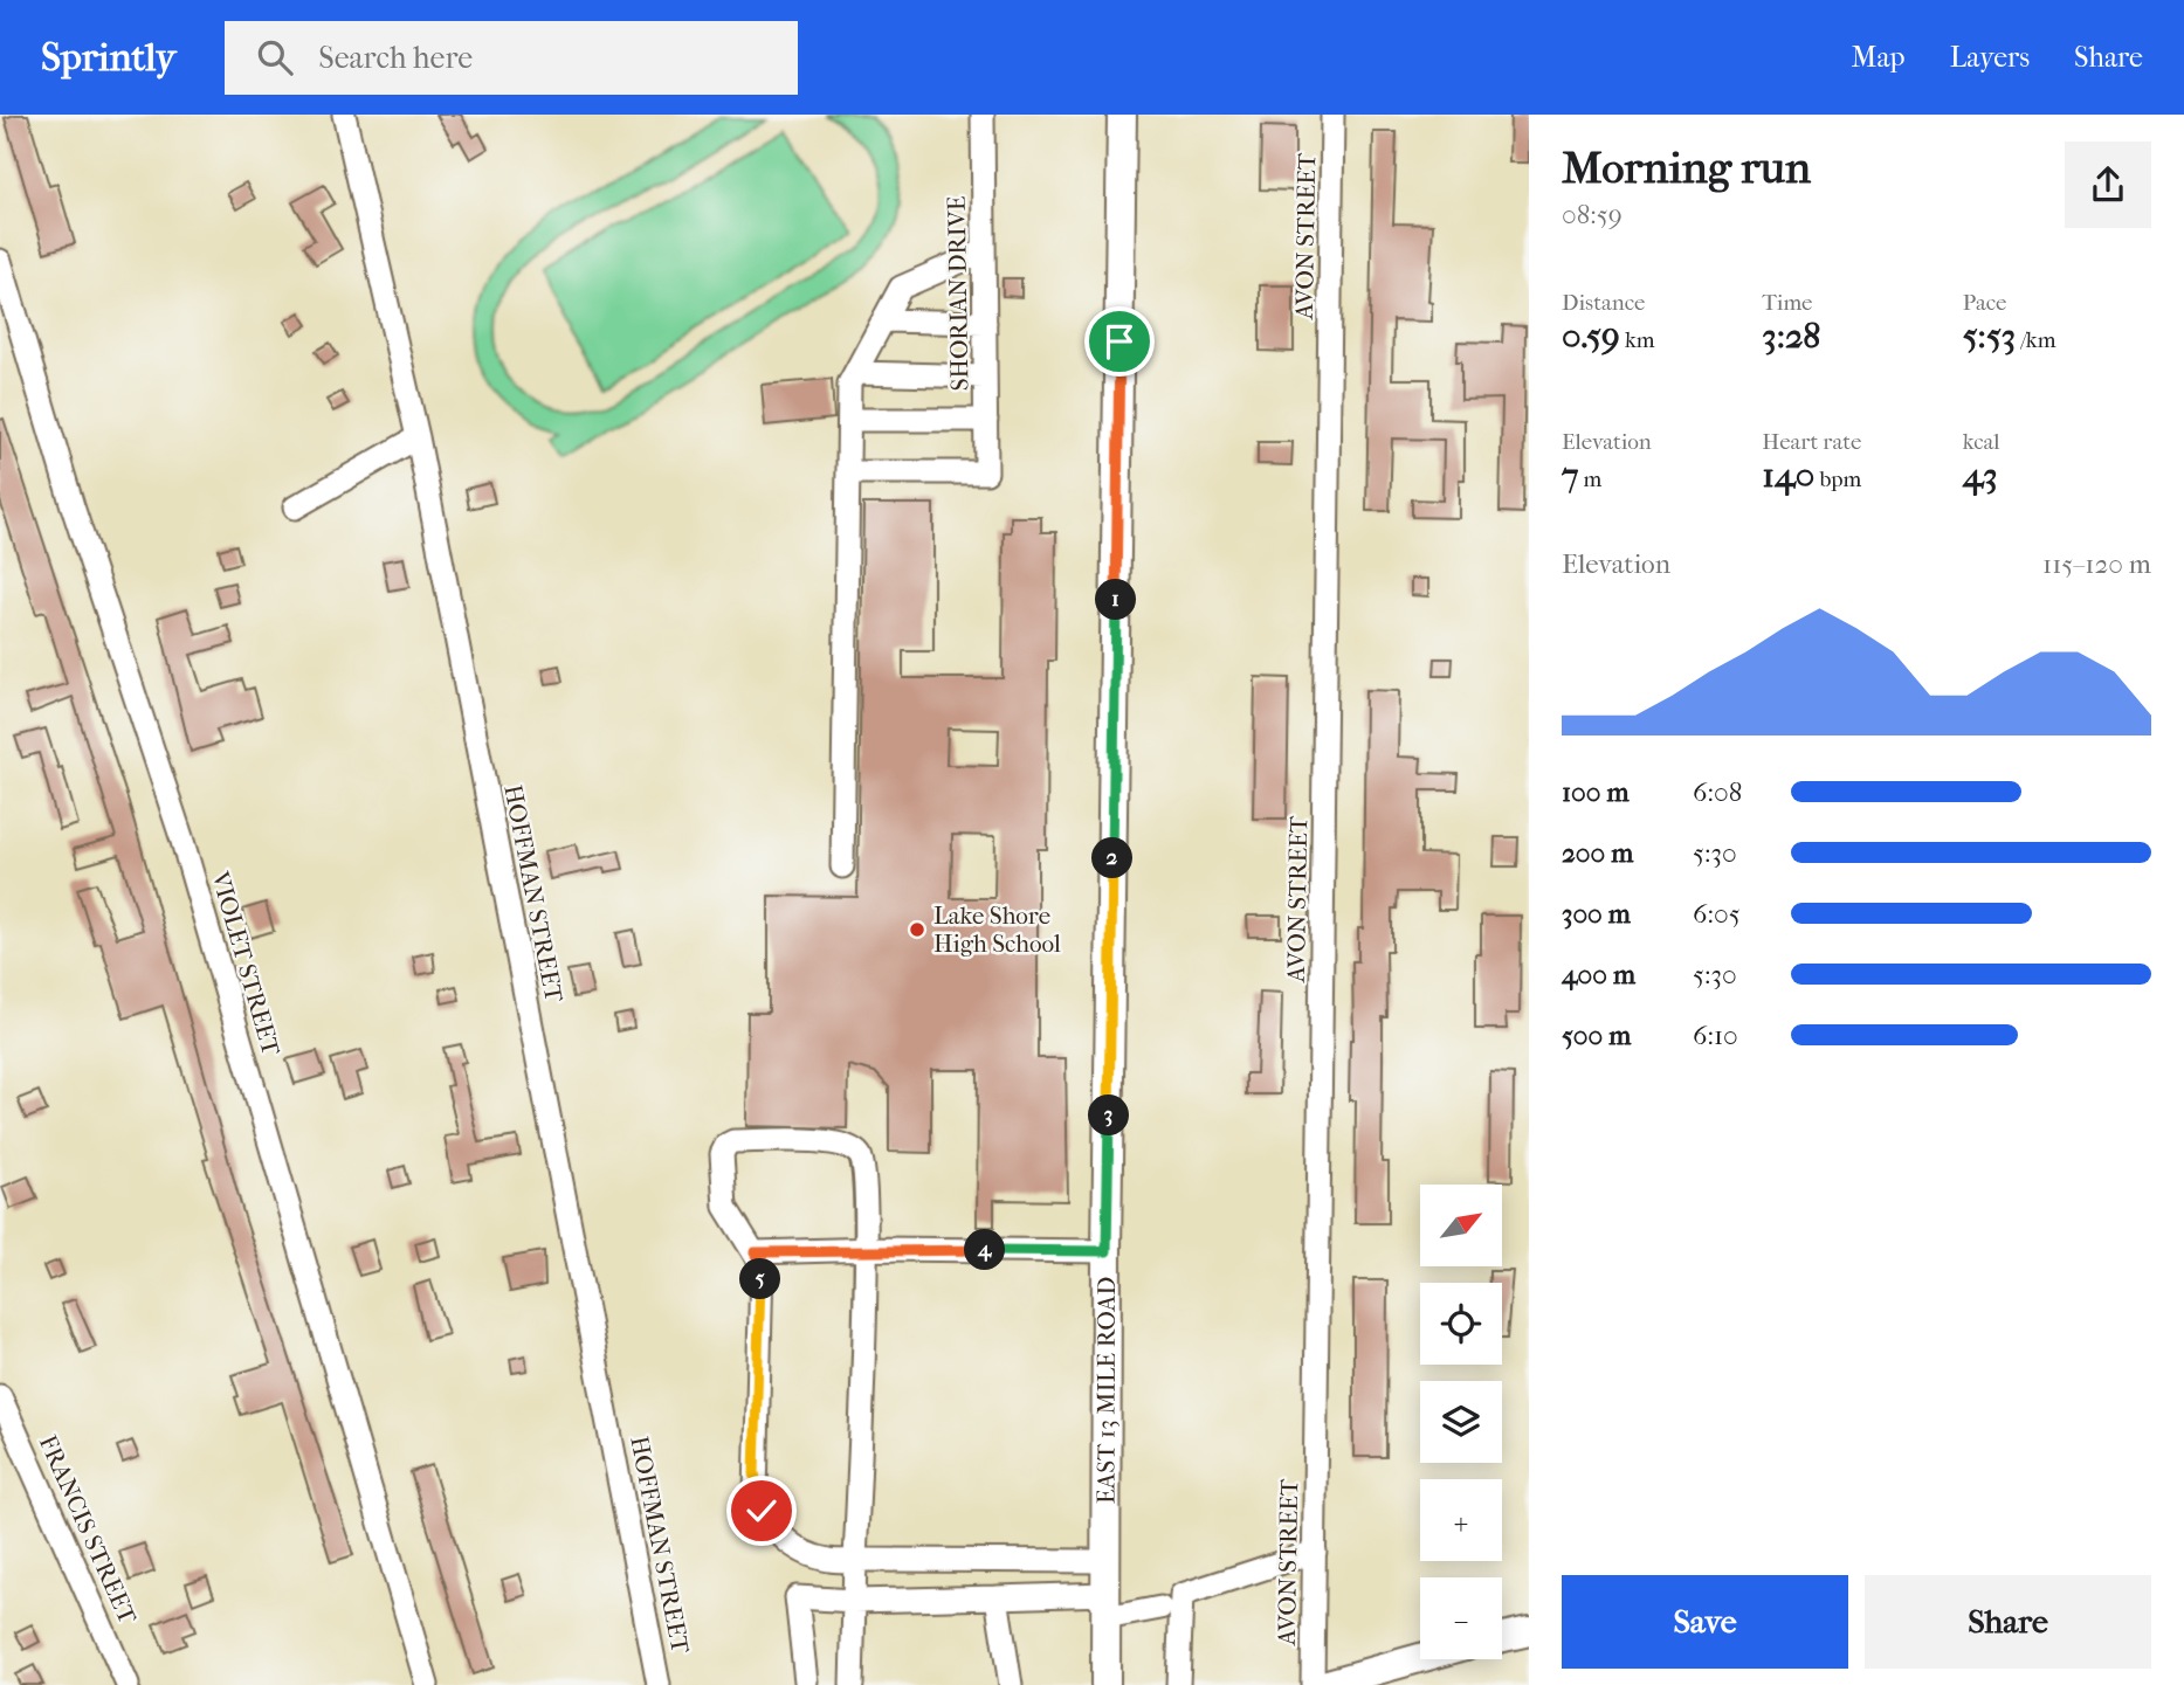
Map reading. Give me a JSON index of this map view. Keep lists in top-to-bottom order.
{
  "streets": {
    "main road": ["EAST 13 MILE ROAD"],
    "street": [
      "AVON STREET",
      "SHORIAN DRIVE",
      "HOFFMAN STREET",
      "VIOLET STREET",
      "FRANCIS STREET"
    ]
  },
  "places": ["Lake Shore High School"],
  "north": "top right",
  "page": {
    "header": "Sprintly",
    "search": "Search here",
    "nav": ["Map", "Layers", "Share"],
    "heading": ["Morning run", "08:59"],
    "stats": [
      ["Distance", "0.59 km"],
      ["Time", "3:28"],
      ["Pace", "5:53 /km"],
      ["Elevation", "7 m"],
      ["Heart rate", "140 bpm"],
      ["kcal", "43"]
    ],
    "chart": ["Elevation", "115–120 m"],
    "pins": [
      "1",
      "2",
      "3",
      "4",
      "5"
    ],
    "list": [
      {
        "name": "100 m",
        "note": "6:08"
      },
      {
        "name": "200 m",
        "note": "5:30"
      },
      {
        "name": "300 m",
        "note": "6:05"
      },
      {
        "name": "400 m",
        "note": "5:30"
      },
      {
        "name": "500 m",
        "note": "6:10"
      }
    ],
    "map_buttons": ["+", "−"],
    "buttons": ["Save", "Share"]
  }
}
